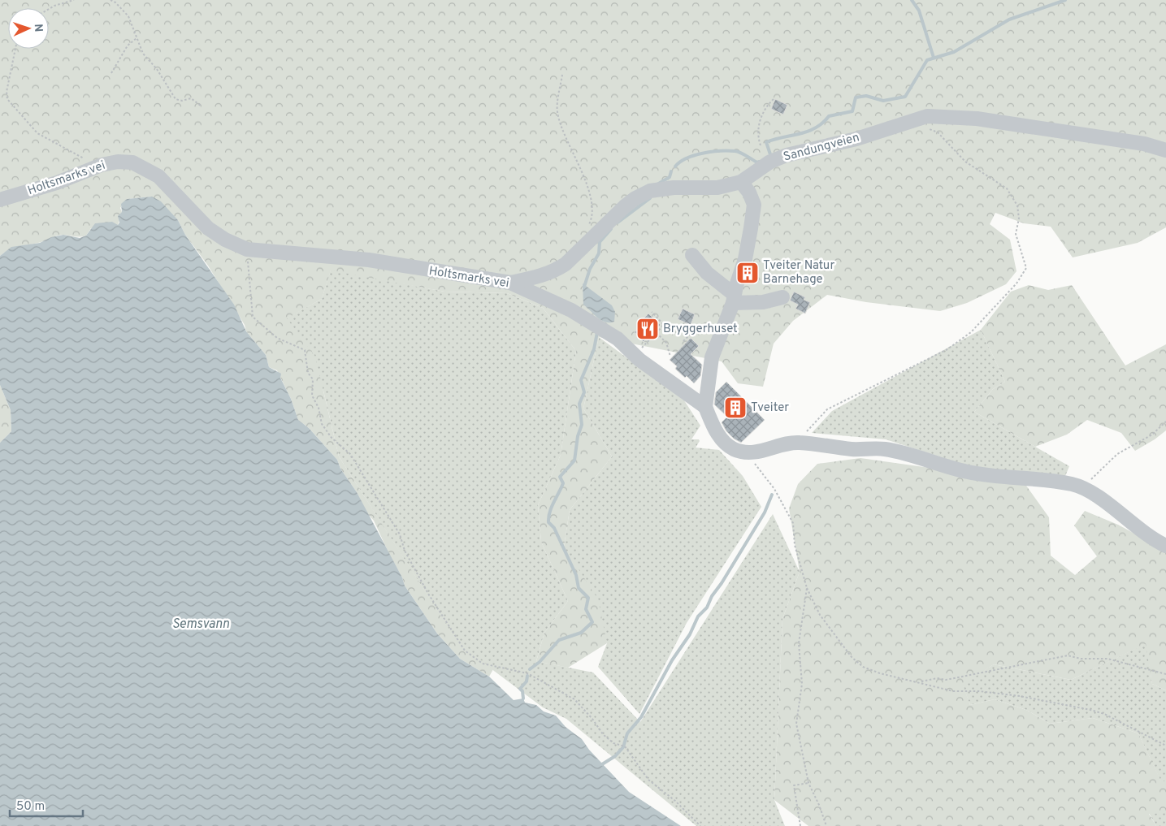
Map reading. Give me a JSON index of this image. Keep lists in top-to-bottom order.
{
  "streets": {
    "street": ["Sandungveien", "Holtsmarks vei"]
  },
  "crossings": [
    ["Sandungveien", "Holtsmarks vei"]
  ],
  "water": ["Semsvann"],
  "places": {
    "building": ["Tveiter Natur Barnehage", "Tveiter"],
    "restaurant": ["Bryggerhuset"]
  },
  "scale_bar": "50 m",
  "north": "right"
}
